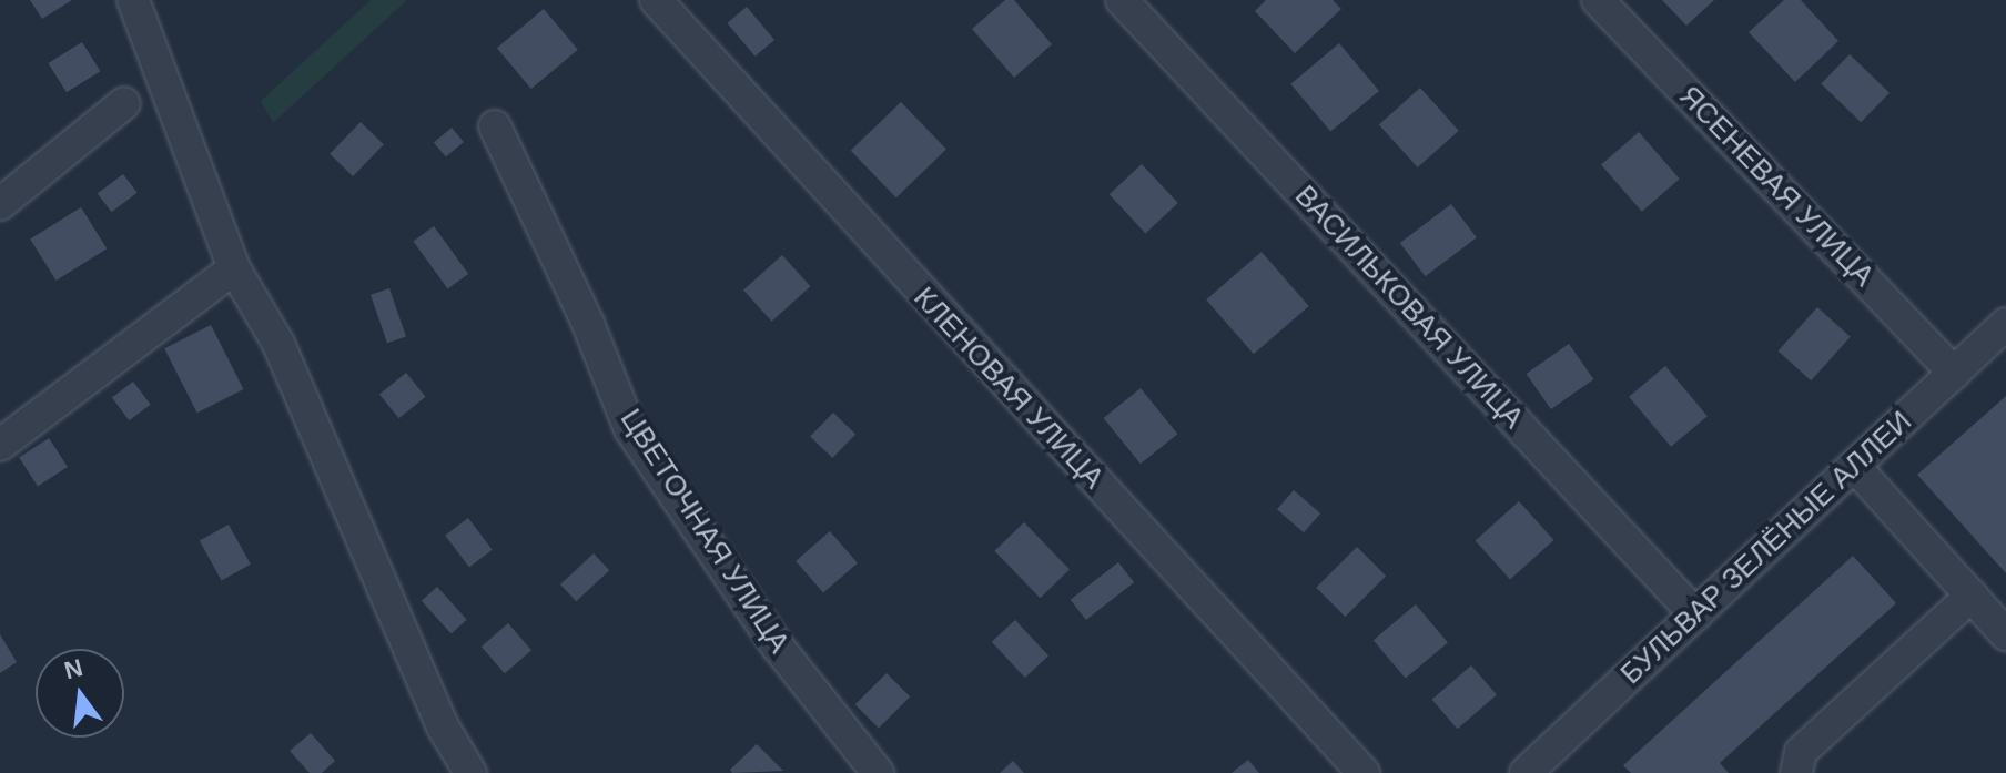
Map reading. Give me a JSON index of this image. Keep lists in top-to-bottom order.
{
  "streets": {
    "street": [
      "ЯСЕНЕВАЯ УЛИЦА",
      "ВАСИЛЬКОВАЯ УЛИЦА",
      "КЛЕНОВАЯ УЛИЦА",
      "ЦВЕТОЧНАЯ УЛИЦА",
      "БУЛЬВАР ЗЕЛЁНЫЕ АЛЛЕИ"
    ]
  },
  "crossings": [
    ["ЯСЕНЕВАЯ УЛИЦА", "БУЛЬВАР ЗЕЛЁНЫЕ АЛЛЕИ"],
    ["ВАСИЛЬКОВАЯ УЛИЦА", "БУЛЬВАР ЗЕЛЁНЫЕ АЛЛЕИ"]
  ],
  "north": "top"
}
